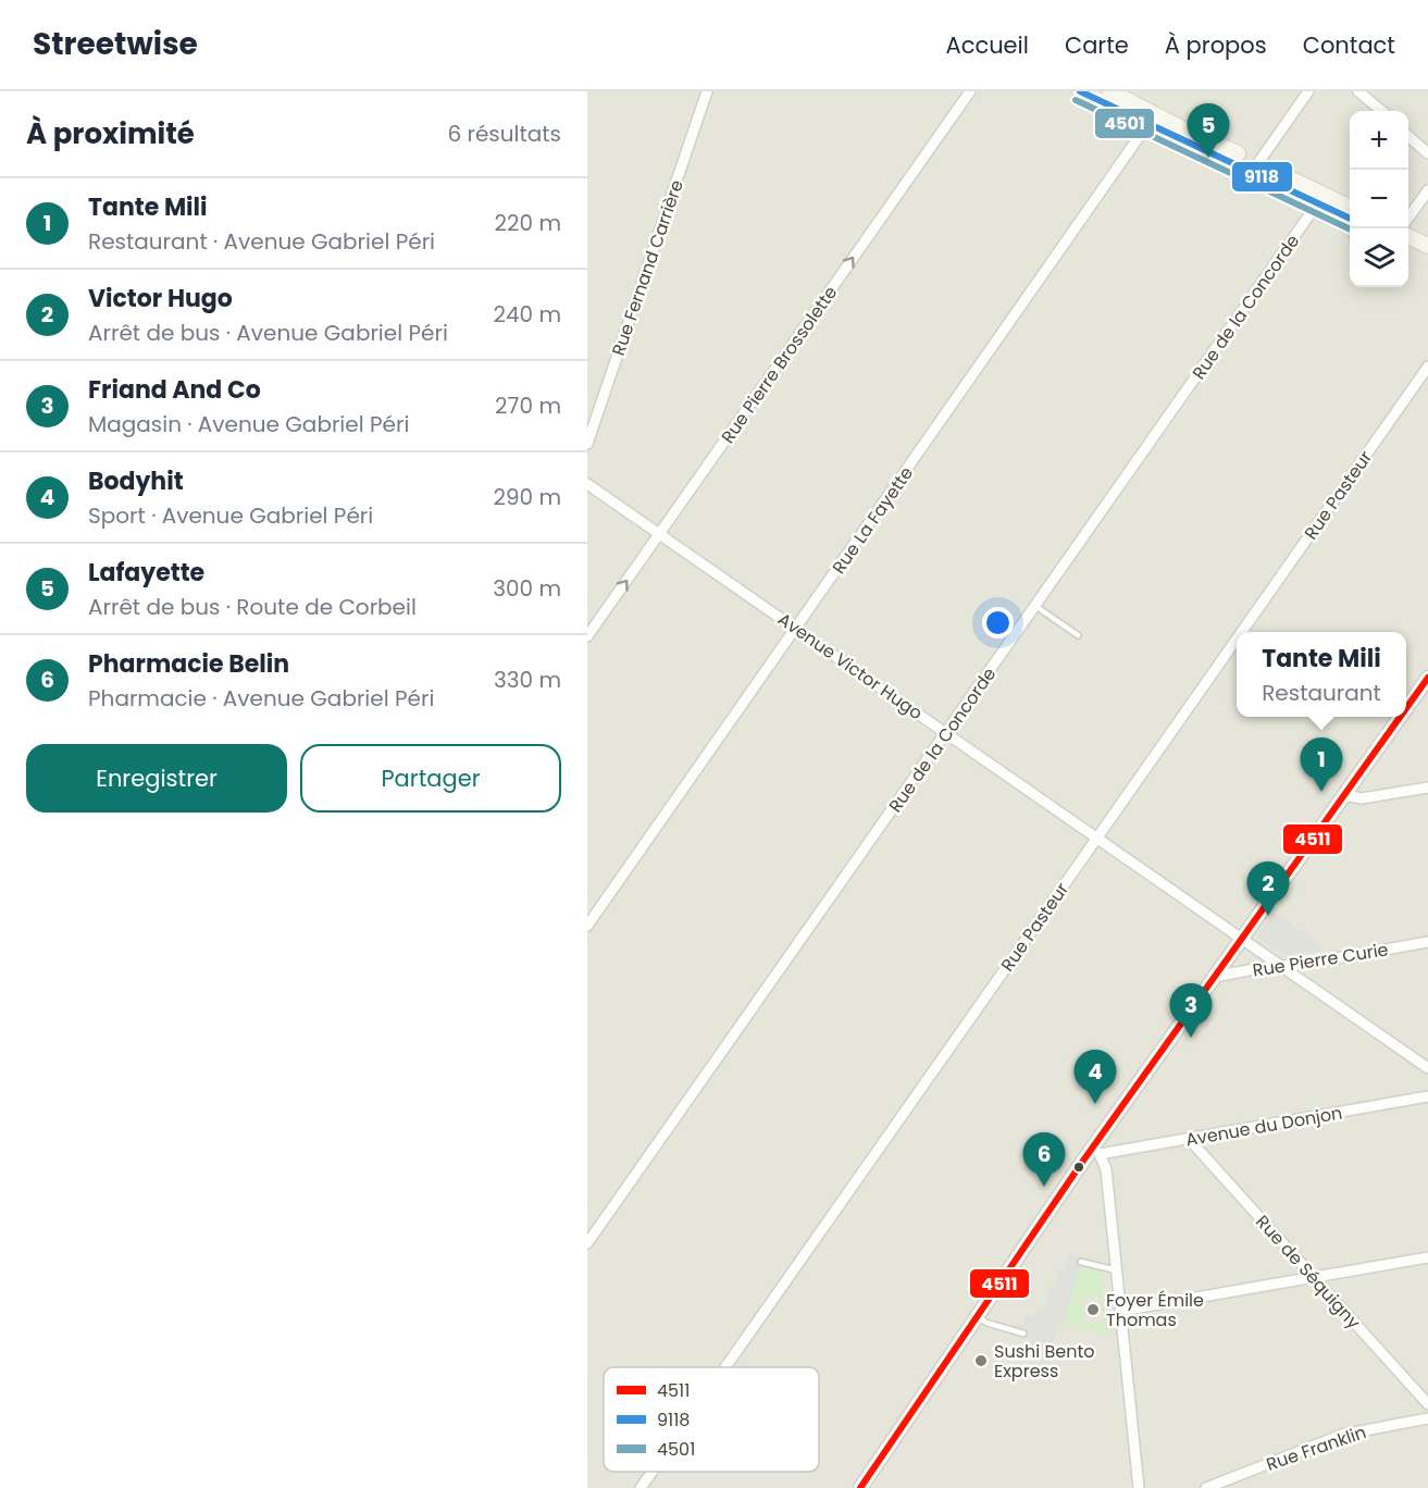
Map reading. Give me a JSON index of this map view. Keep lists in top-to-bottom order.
{
  "streets": {
    "street": [
      "Rue Fernand Carrière",
      "Rue de la Concorde",
      "Rue Pierre Brossolette",
      "Rue Pasteur",
      "Rue La Fayette",
      "Avenue Victor Hugo",
      "Rue Pierre Curie",
      "Avenue du Donjon",
      "Rue de Séquigny",
      "Rue Franklin"
    ]
  },
  "crossings": [
    ["Rue de la Concorde", "Avenue Victor Hugo"],
    ["Rue Pierre Brossolette", "Avenue Victor Hugo"],
    ["Rue Pasteur", "Avenue Victor Hugo"],
    ["Rue La Fayette", "Avenue Victor Hugo"],
    ["Avenue Victor Hugo", "Rue Pierre Curie"],
    ["Avenue du Donjon", "Rue de Séquigny"]
  ],
  "one_way": ["Rue Pierre Brossolette"],
  "places": ["Foyer Émile Thomas", "Sushi Bento Express"],
  "lines": ["transit line 9118", "transit line 4501", "transit line 4511"],
  "legend": ["4511", "9118", "4501"],
  "page": {
    "header": "Streetwise",
    "nav": [
      "Accueil",
      "Carte",
      "À propos",
      "Contact"
    ],
    "heading": ["À proximité", "6 résultats"],
    "pins": [
      "5",
      "1",
      "2",
      "3",
      "4",
      "6"
    ],
    "map_buttons": ["+", "−"],
    "list": [
      {
        "mark": "1",
        "name": "Tante Mili",
        "note": "Restaurant · Avenue Gabriel Péri",
        "value": "220 m"
      },
      {
        "mark": "2",
        "name": "Victor Hugo",
        "note": "Arrêt de bus · Avenue Gabriel Péri",
        "value": "240 m"
      },
      {
        "mark": "3",
        "name": "Friand And Co",
        "note": "Magasin · Avenue Gabriel Péri",
        "value": "270 m"
      },
      {
        "mark": "4",
        "name": "Bodyhit",
        "note": "Sport · Avenue Gabriel Péri",
        "value": "290 m"
      },
      {
        "mark": "5",
        "name": "Lafayette",
        "note": "Arrêt de bus · Route de Corbeil",
        "value": "300 m"
      },
      {
        "mark": "6",
        "name": "Pharmacie Belin",
        "note": "Pharmacie · Avenue Gabriel Péri",
        "value": "330 m"
      }
    ],
    "popup": ["Tante Mili", "Restaurant"],
    "buttons": ["Enregistrer", "Partager"]
  }
}
